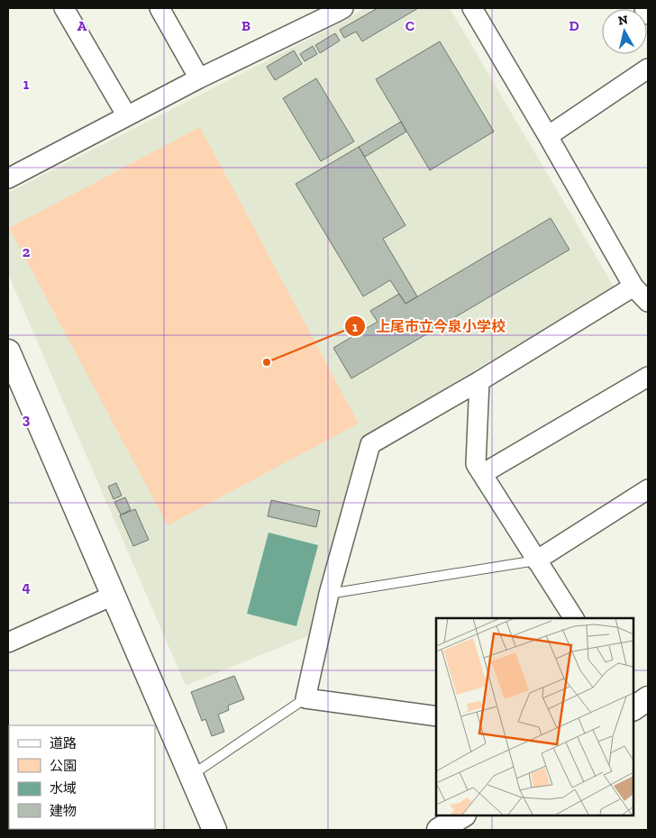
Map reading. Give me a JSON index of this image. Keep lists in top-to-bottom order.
{
  "places": ["上尾市立今泉小学校"],
  "legend": [
    "道路",
    "公園",
    "水域",
    "建物"
  ],
  "north": "top",
  "grid": {
    "columns": [
      "A",
      "B",
      "C",
      "D"
    ],
    "rows": [
      "1",
      "2",
      "3",
      "4"
    ]
  }
}
